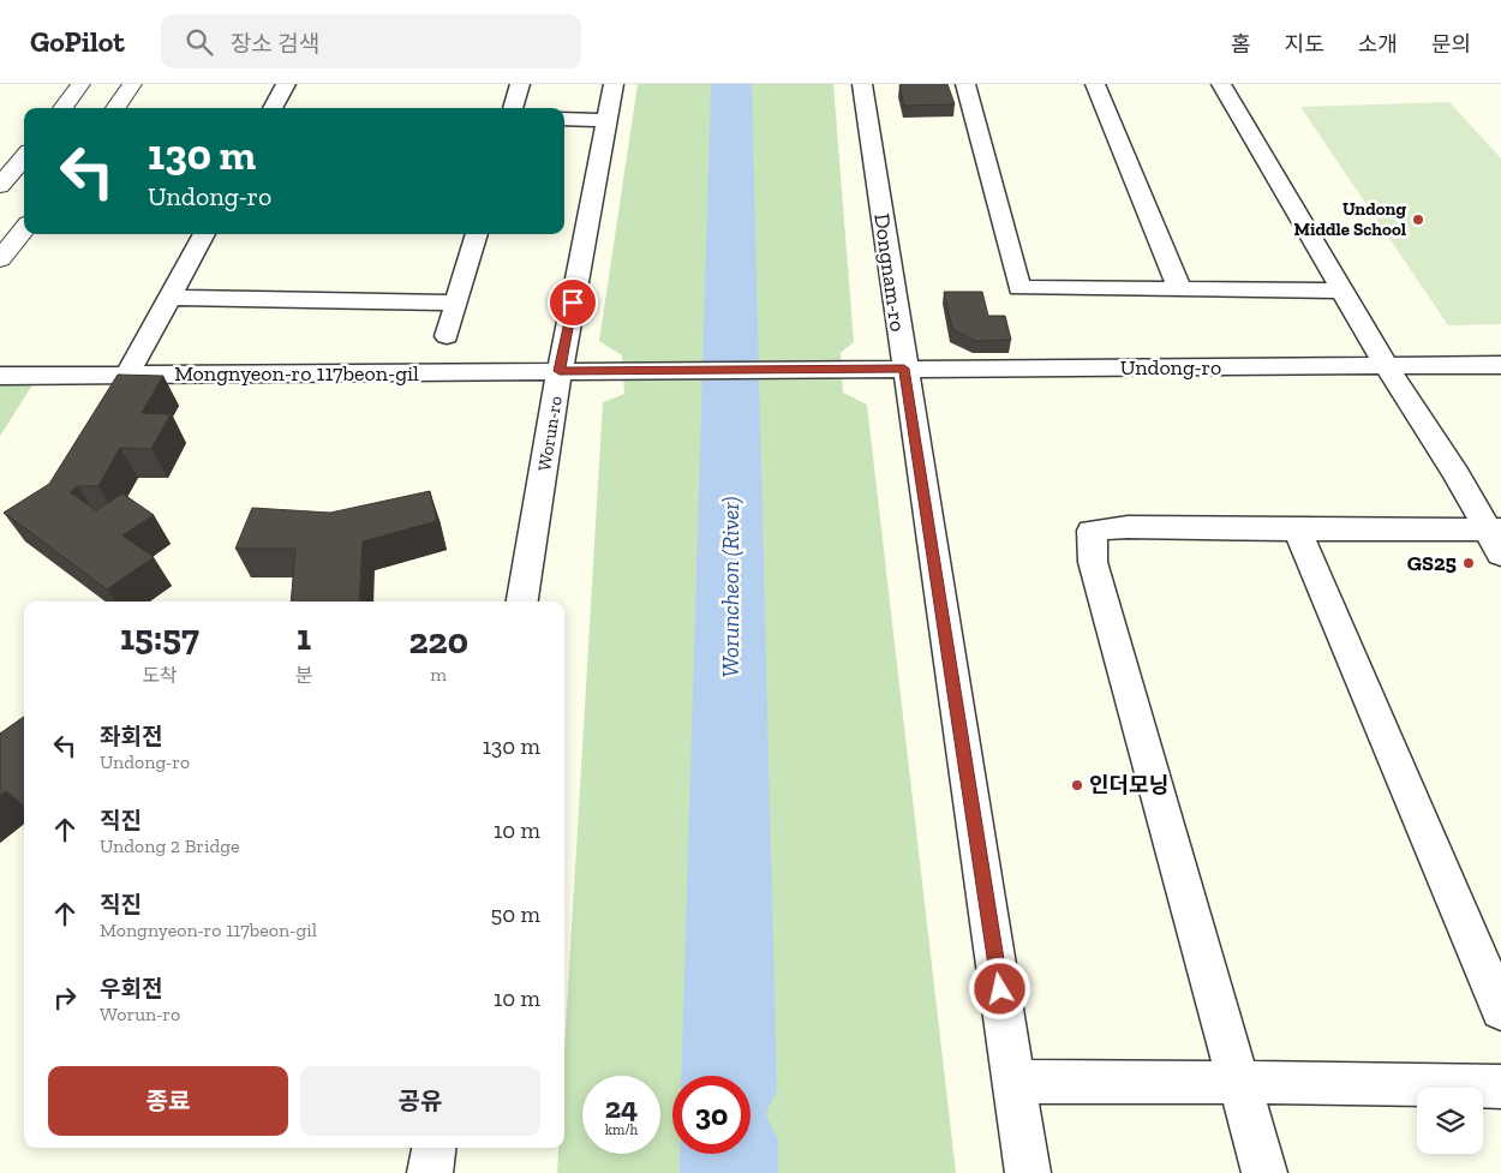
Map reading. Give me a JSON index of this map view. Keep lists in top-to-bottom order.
{
  "streets": {
    "street": [
      "Dongnam-ro",
      "Undong-ro",
      "Mongnyeon-ro 117beon-gil",
      "Worun-ro"
    ]
  },
  "crossings": [
    ["Dongnam-ro", "Undong-ro"],
    ["Undong-ro", "Mongnyeon-ro 117beon-gil"],
    ["Mongnyeon-ro 117beon-gil", "Worun-ro"]
  ],
  "water": ["Woruncheon (River)"],
  "places": ["Undong Middle School", "GS25", "인더모닝"],
  "page": {
    "header": "GoPilot",
    "search": "장소 검색",
    "nav": [
      "홈",
      "지도",
      "소개",
      "문의"
    ],
    "turn": ["130 m", "Undong-ro"],
    "eta": [
      "15:57",
      "도착",
      "1",
      "분",
      "220",
      "m"
    ],
    "list": [
      {
        "name": "좌회전",
        "note": "Undong-ro",
        "value": "130 m"
      },
      {
        "name": "직진",
        "note": "Undong 2 Bridge",
        "value": "10 m"
      },
      {
        "name": "직진",
        "note": "Mongnyeon-ro 117beon-gil",
        "value": "50 m"
      },
      {
        "name": "우회전",
        "note": "Worun-ro",
        "value": "10 m"
      }
    ],
    "buttons": ["종료", "공유"],
    "speed": "24 km/h",
    "limit": "30"
  }
}
